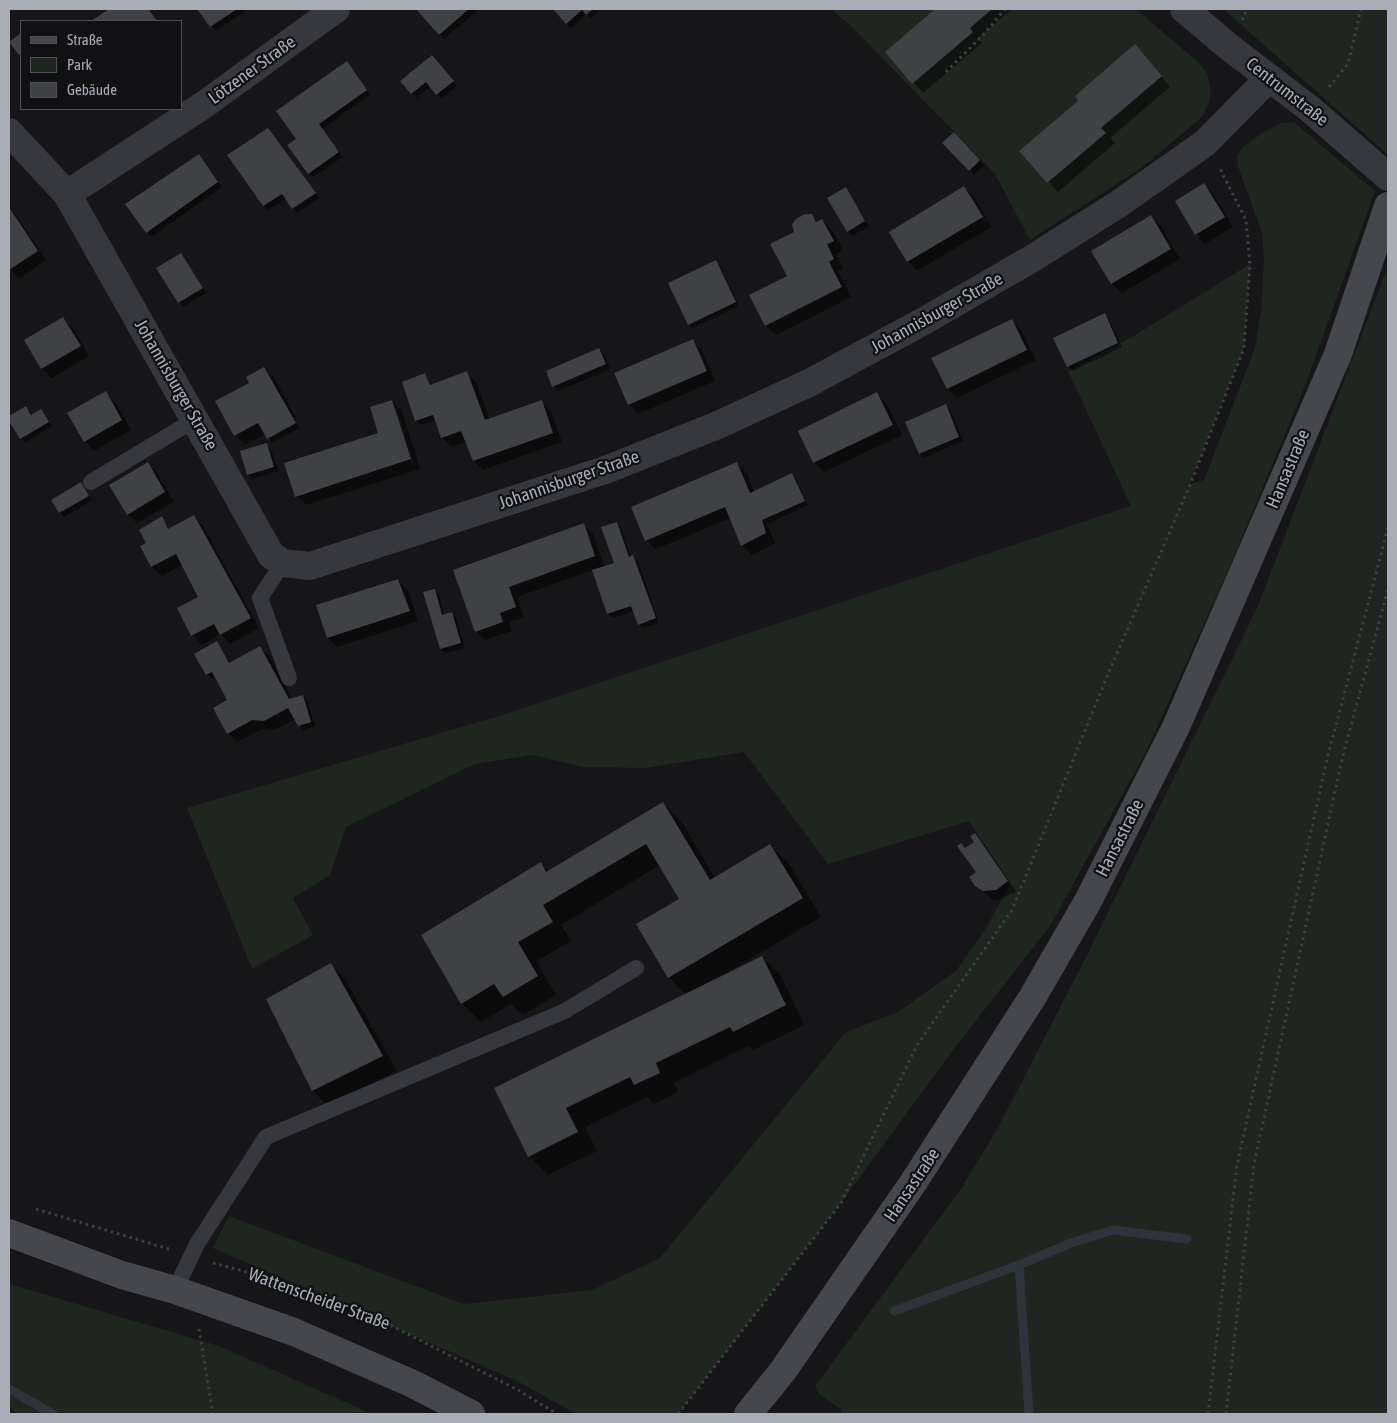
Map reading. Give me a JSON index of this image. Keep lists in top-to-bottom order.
{
  "streets": {
    "street": [
      "Lötzener Straße",
      "Centrumstraße",
      "Johannisburger Straße",
      "Hansastraße"
    ],
    "path": ["Wattenscheider Straße"]
  },
  "crossings": [
    ["Lötzener Straße", "Johannisburger Straße"],
    ["Centrumstraße", "Johannisburger Straße"]
  ],
  "legend": ["Straße", "Park", "Gebäude"]
}
